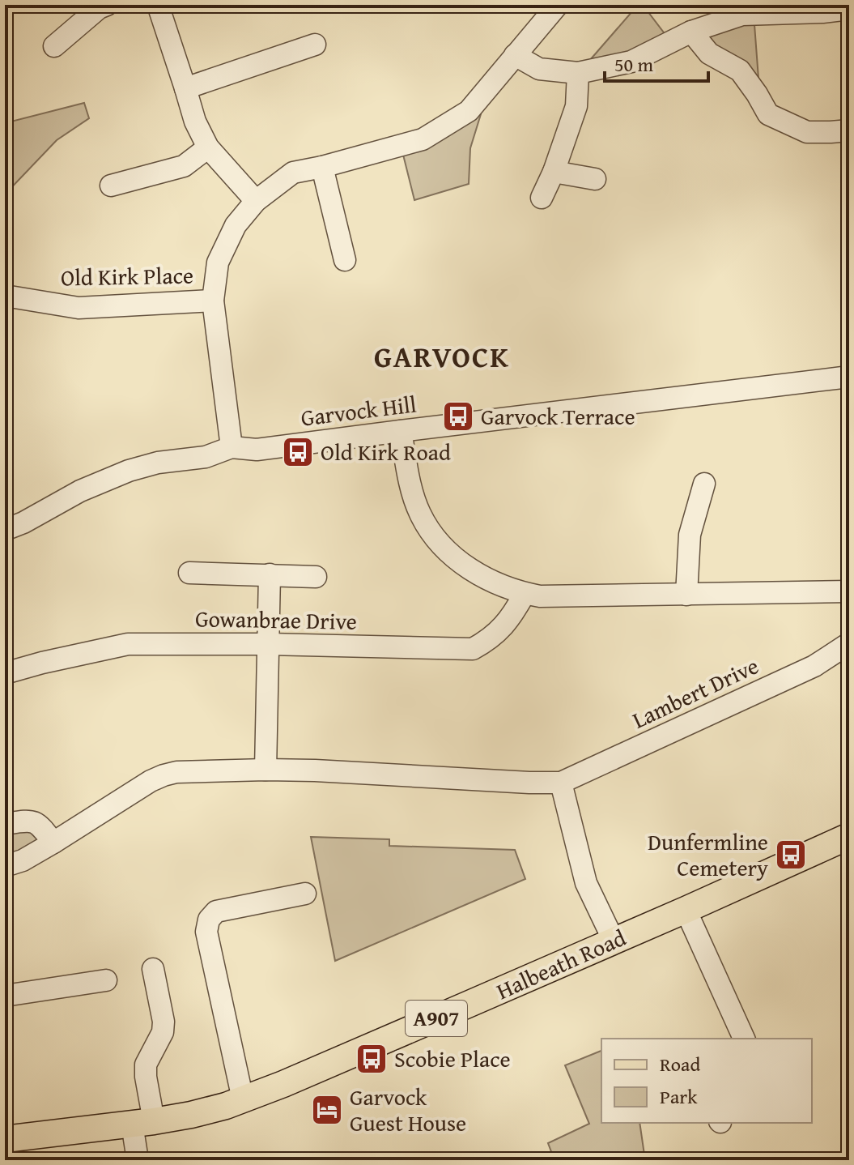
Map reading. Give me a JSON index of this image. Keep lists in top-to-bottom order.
{
  "streets": {
    "main road": ["Halbeath Road", "A907"],
    "street": [
      "Old Kirk Place",
      "Garvock Hill",
      "Gowanbrae Drive",
      "Lambert Drive"
    ]
  },
  "districts": ["GARVOCK"],
  "places": {
    "bus stop": [
      "Garvock Terrace",
      "Old Kirk Road",
      "Dunfermline Cemetery",
      "Scobie Place"
    ],
    "hotel": ["Garvock Guest House"]
  },
  "legend": ["Road", "Park"],
  "scale_bar": "50 m"
}
